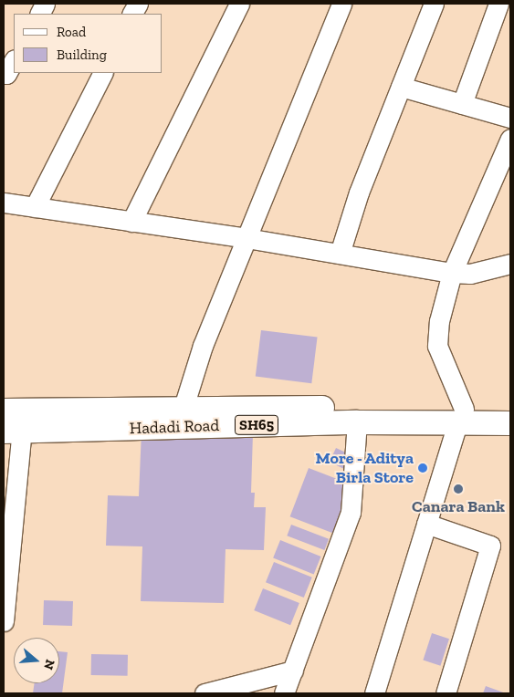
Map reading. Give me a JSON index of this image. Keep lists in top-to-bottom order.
{
  "streets": {
    "main road": ["SH65", "Hadadi Road"]
  },
  "places": ["More - Aditya Birla Store", "Canara Bank"],
  "legend": ["Road", "Building"],
  "north": "right"
}
